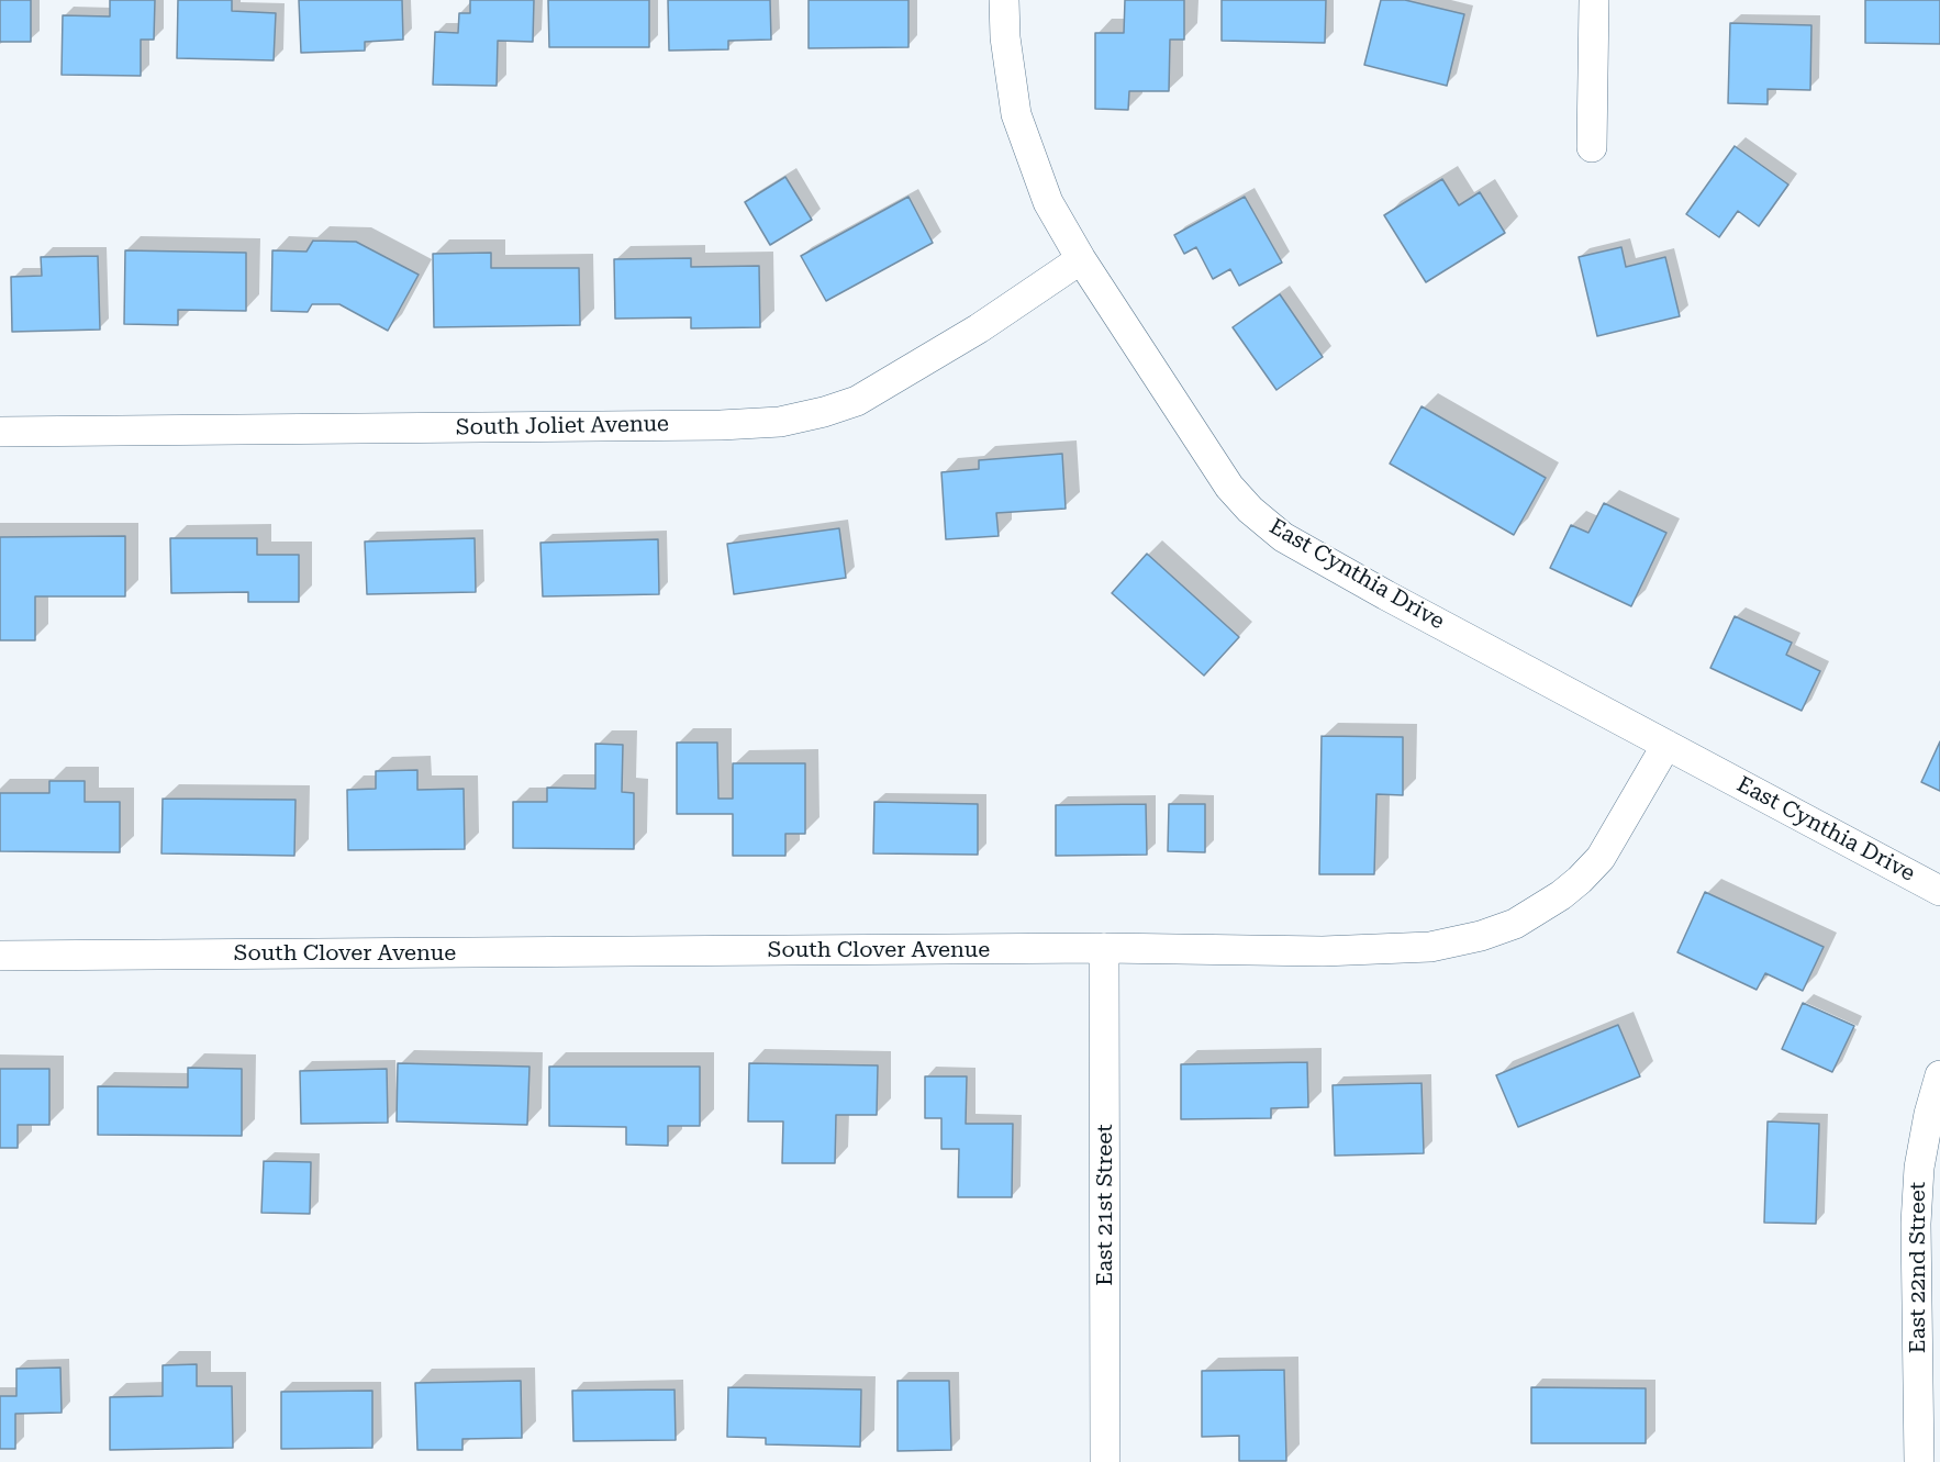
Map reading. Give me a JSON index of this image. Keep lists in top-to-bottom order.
{
  "streets": {
    "street": [
      "South Joliet Avenue",
      "East Cynthia Drive",
      "South Clover Avenue",
      "East 21st Street",
      "East 22nd Street"
    ]
  },
  "crossings": [
    ["South Joliet Avenue", "East Cynthia Drive"],
    ["East Cynthia Drive", "South Clover Avenue"],
    ["South Clover Avenue", "East 21st Street"]
  ]
}
